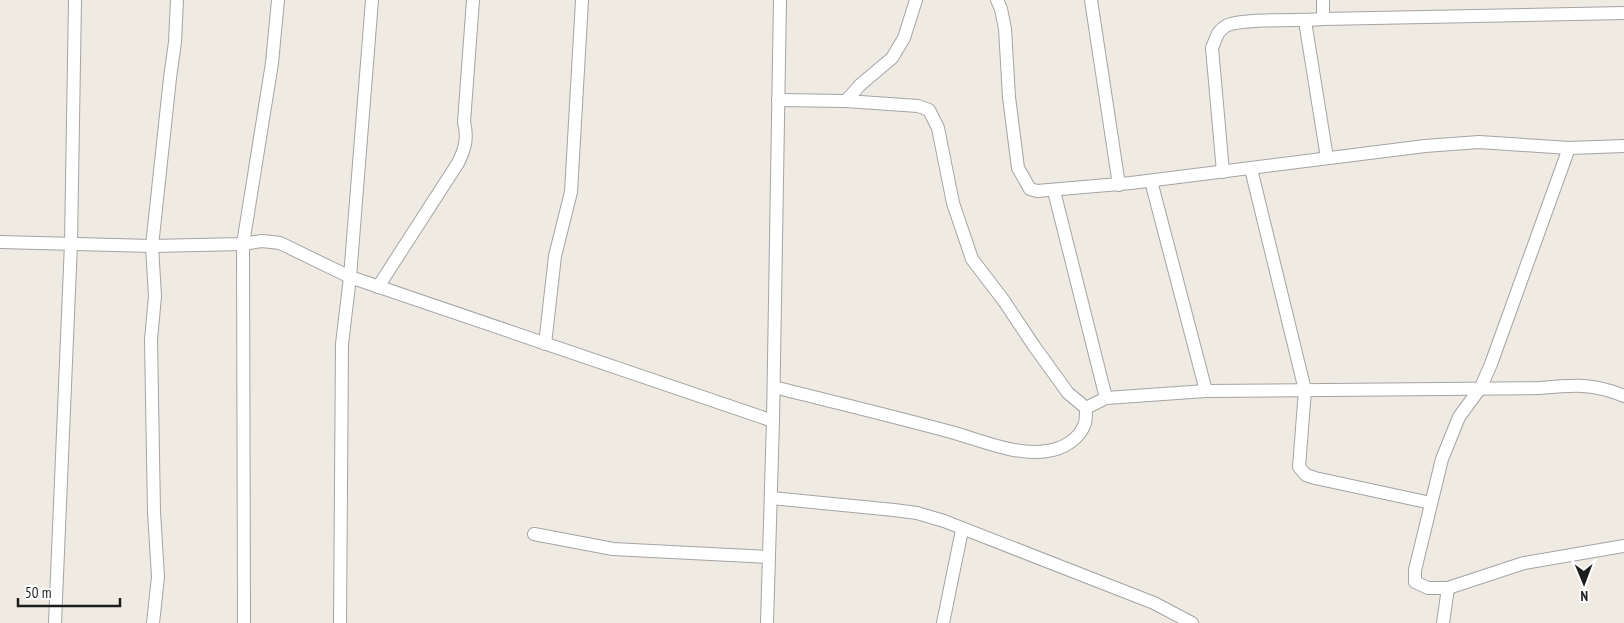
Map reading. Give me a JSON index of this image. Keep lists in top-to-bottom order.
{
  "scale_bar": "50 m",
  "north": "bottom"
}
